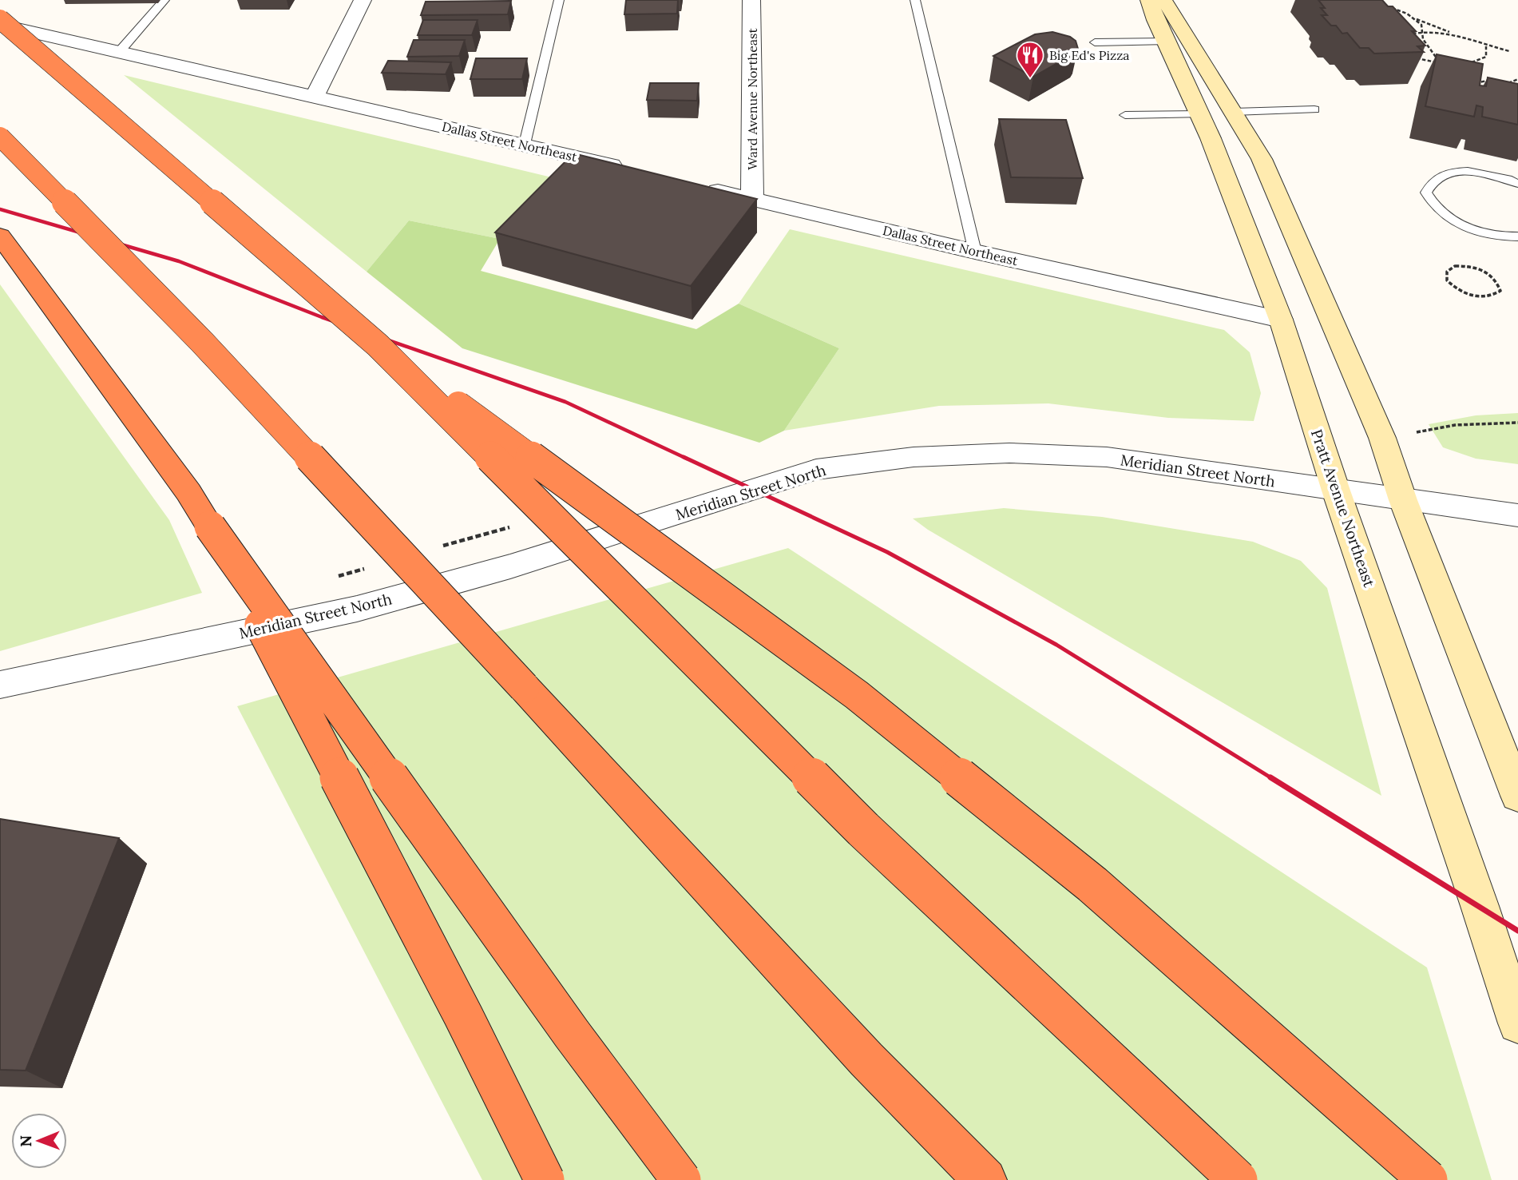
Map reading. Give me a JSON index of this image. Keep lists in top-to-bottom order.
{
  "streets": {
    "main road": ["Pratt Avenue Northeast"],
    "street": ["Ward Avenue Northeast", "Dallas Street Northeast", "Meridian Street North"]
  },
  "crossings": [
    ["Ward Avenue Northeast", "Dallas Street Northeast"],
    ["Dallas Street Northeast", "Pratt Avenue Northeast"],
    ["Meridian Street North", "Pratt Avenue Northeast"]
  ],
  "places": {
    "restaurant": ["Big Ed's Pizza"]
  },
  "north": "left"
}
